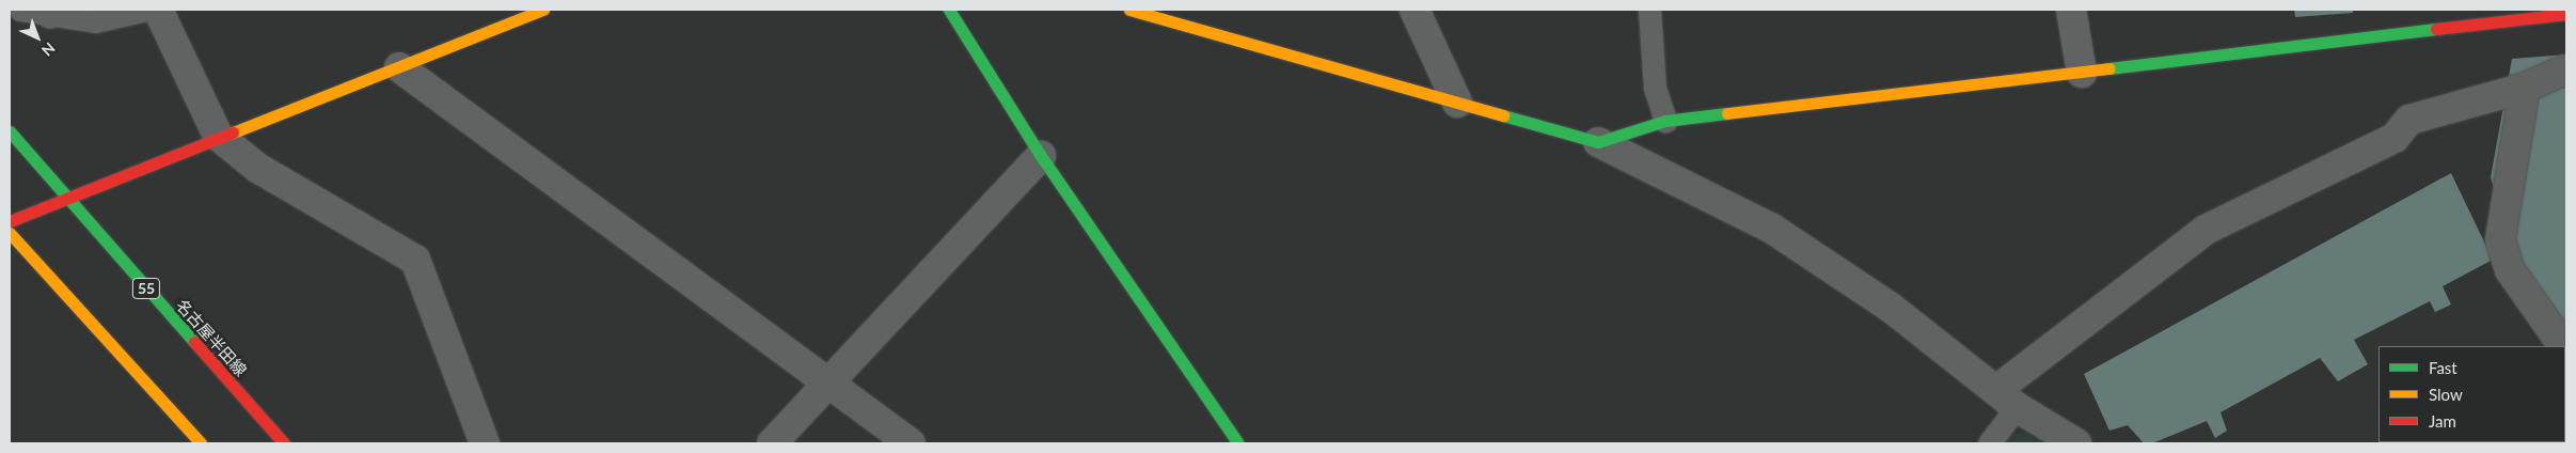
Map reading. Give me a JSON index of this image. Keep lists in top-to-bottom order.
{
  "streets": {
    "street": ["55", "名古屋半田線"]
  },
  "legend": ["Fast", "Slow", "Jam"],
  "north": "bottom right"
}
